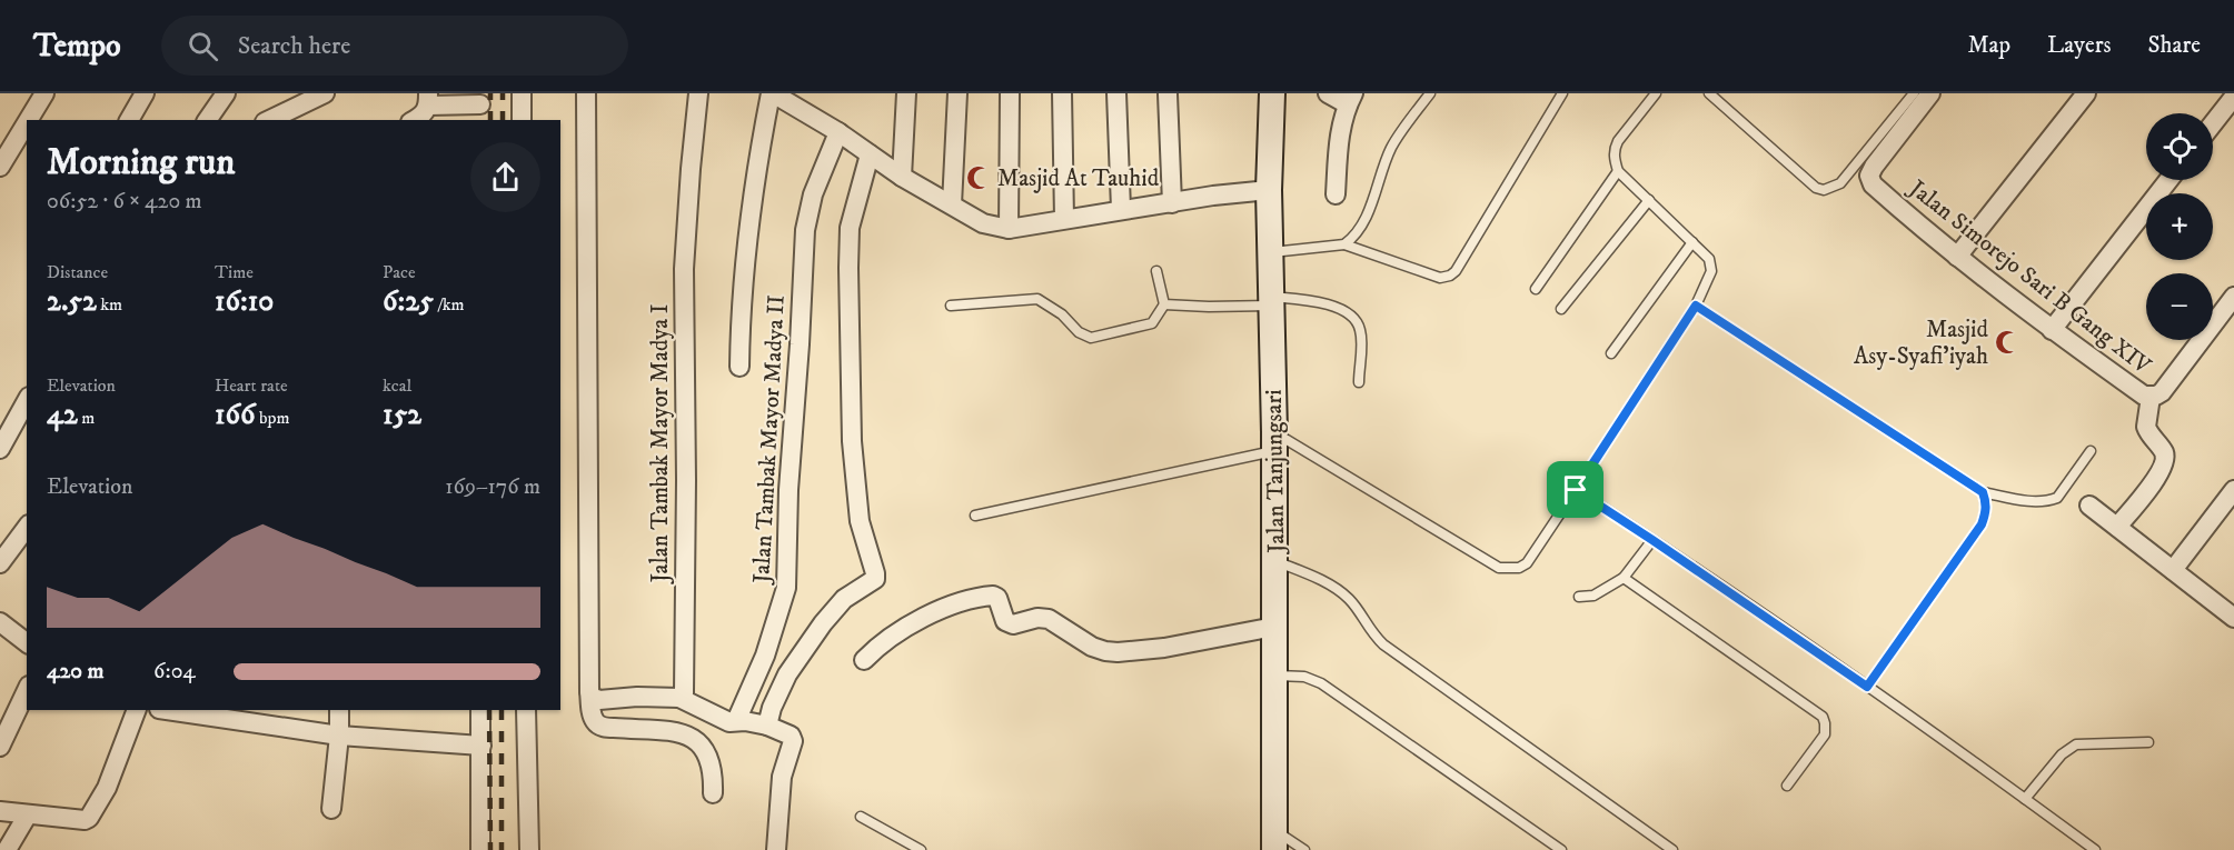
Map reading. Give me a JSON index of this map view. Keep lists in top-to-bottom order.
{
  "streets": {
    "main road": ["Jalan Tanjungsari"],
    "street": ["Jalan Simorejo Sari B Gang XIV", "Jalan Tambak Mayor Madya II", "Jalan Tambak Mayor Madya I"]
  },
  "places": {
    "mosque": ["Masjid At Tauhid", "Masjid Asy-Syafi'iyah"]
  },
  "page": {
    "header": "Tempo",
    "search": "Search here",
    "nav": ["Map", "Layers", "Share"],
    "map_buttons": ["+", "−"],
    "heading": ["Morning run", "06:52 · 6 × 420 m"],
    "stats": [
      ["Distance", "2.52 km"],
      ["Time", "16:10"],
      ["Pace", "6:25 /km"],
      ["Elevation", "42 m"],
      ["Heart rate", "166 bpm"],
      ["kcal", "152"]
    ],
    "chart": ["Elevation", "169–176 m"],
    "list": [
      {
        "name": "420 m",
        "note": "6:04"
      }
    ]
  }
}
